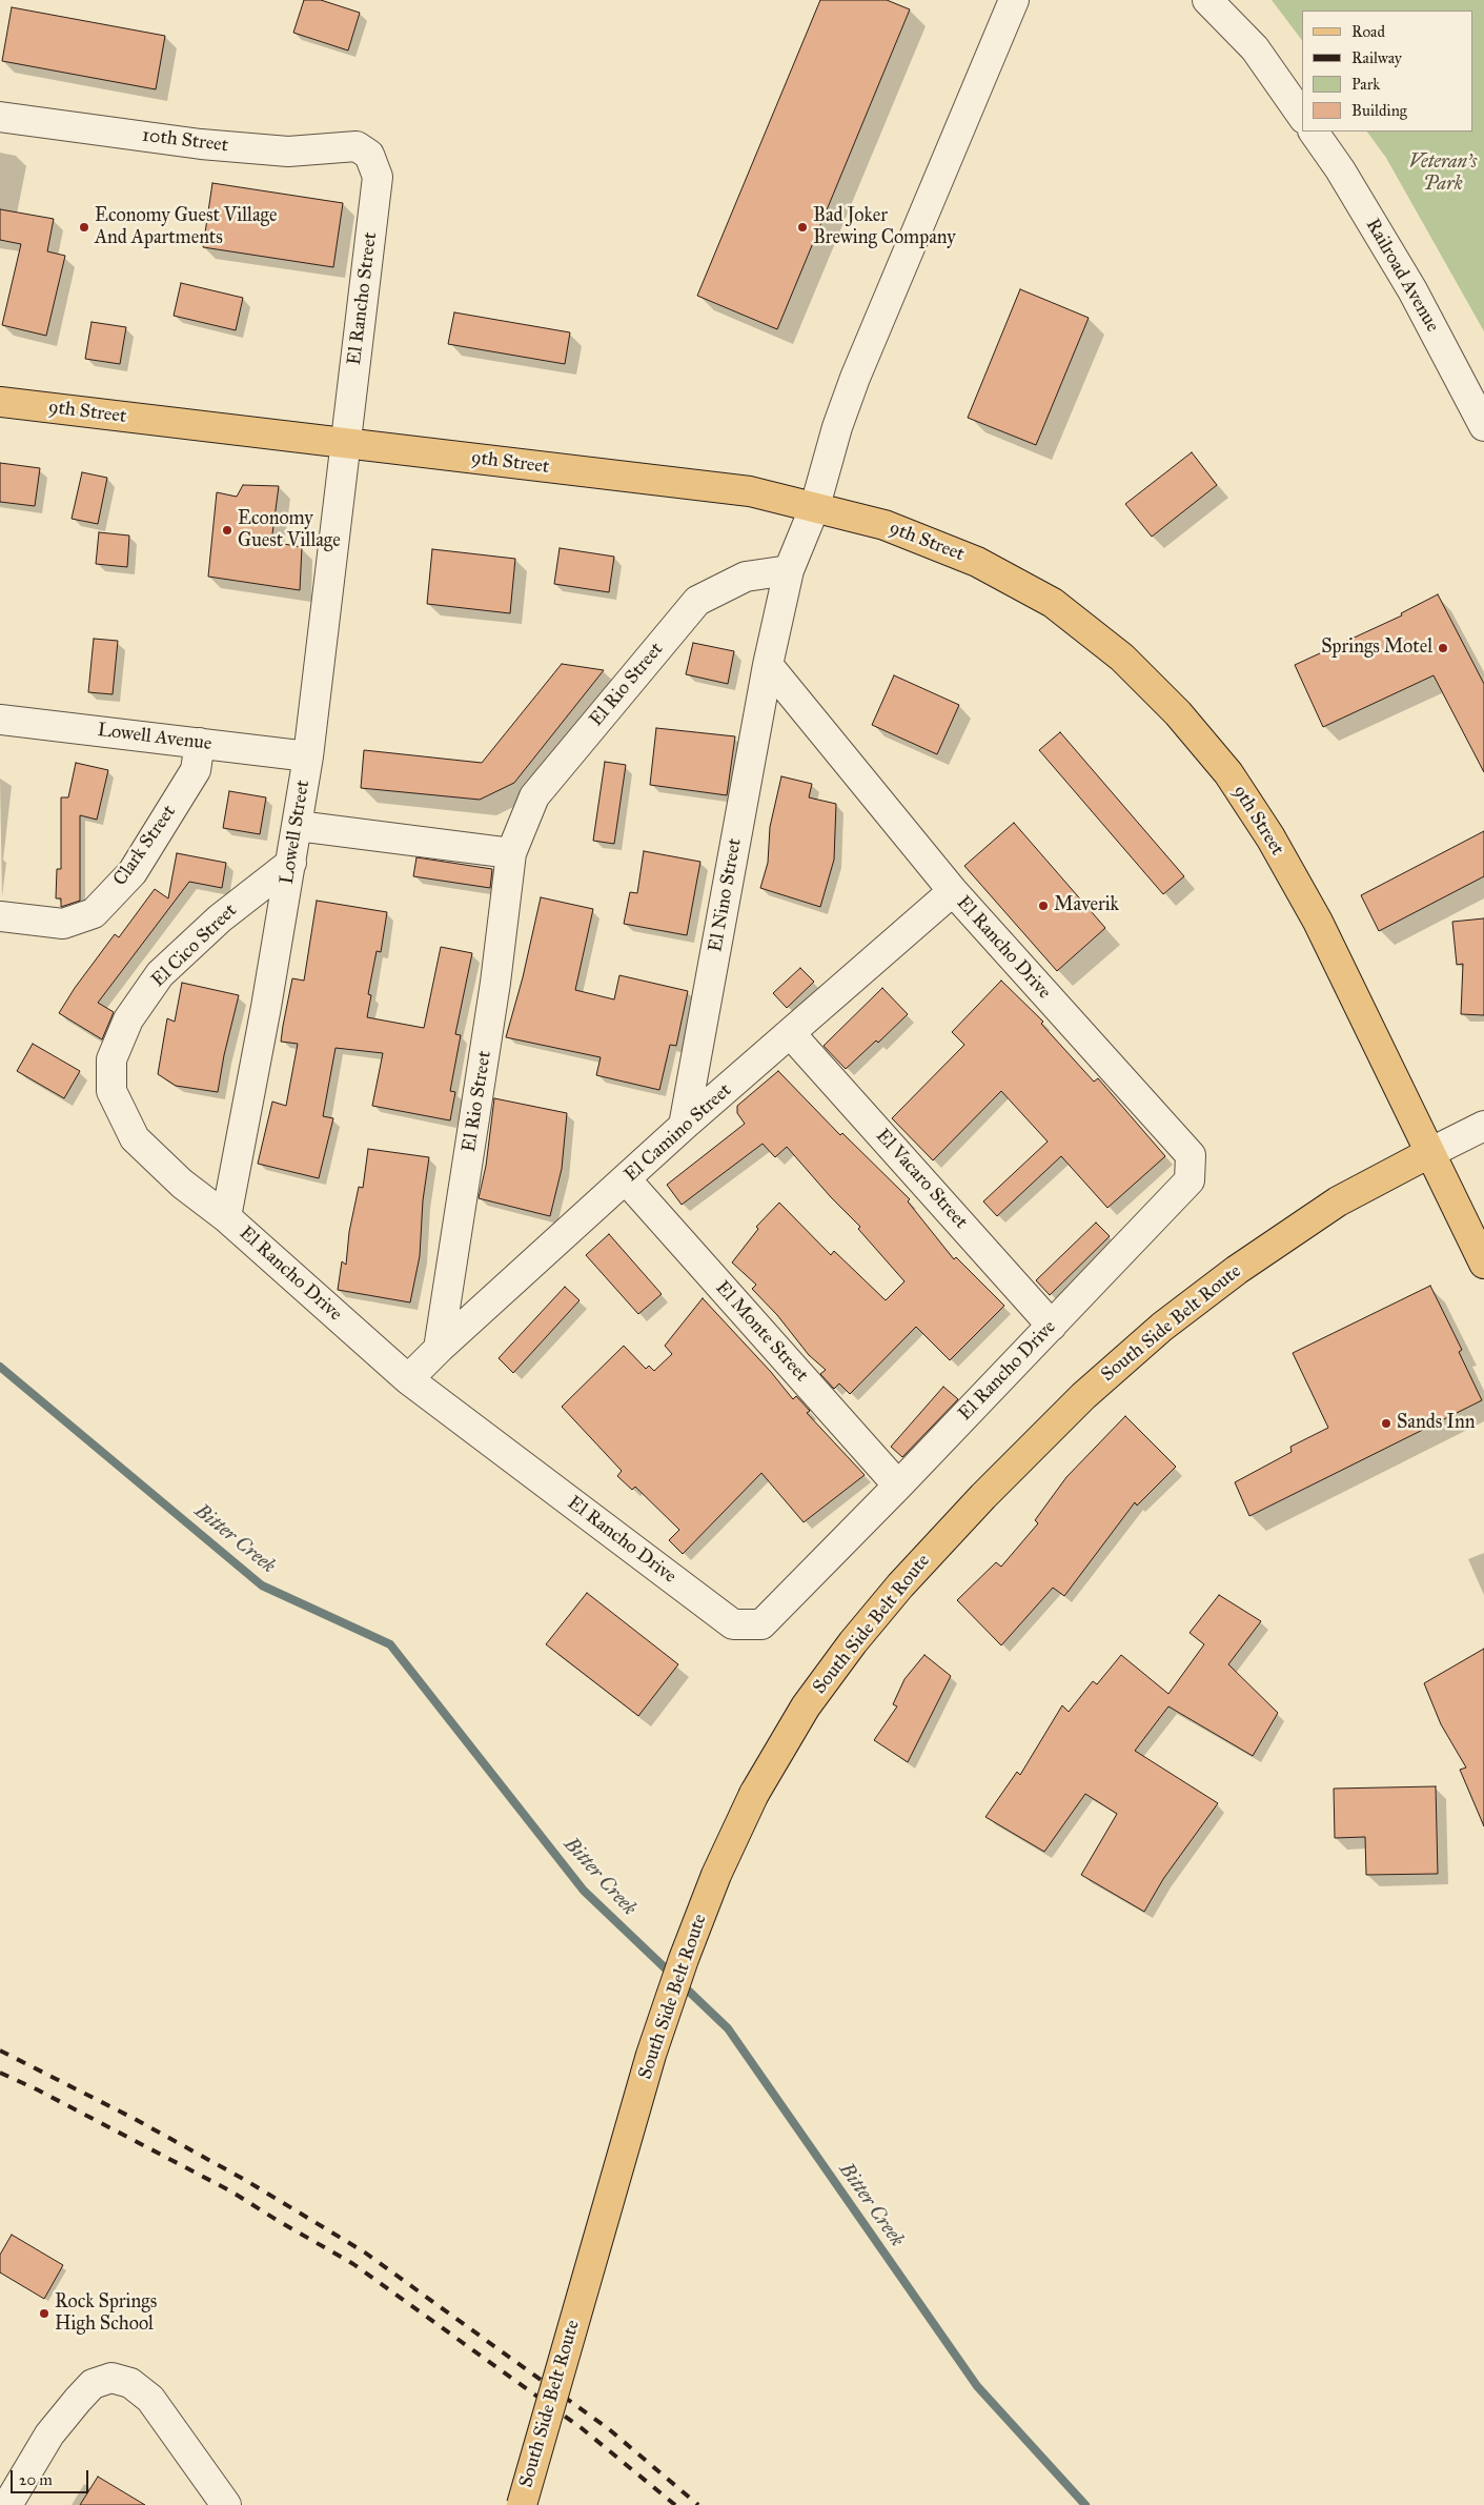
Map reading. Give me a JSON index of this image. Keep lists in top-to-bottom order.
{
  "streets": {
    "main road": ["9th Street", "South Side Belt Route"],
    "street": [
      "10th Street",
      "Railroad Avenue",
      "El Rancho Street",
      "El Rio Street",
      "Lowell Avenue",
      "Lowell Street",
      "Clark Street",
      "El Nino Street",
      "El Cico Street",
      "El Rancho Drive",
      "El Camino Street",
      "El Vacaro Street",
      "El Monte Street"
    ]
  },
  "crossings": [
    ["10th Street", "El Rancho Street"],
    ["El Rancho Street", "9th Street"],
    ["El Rancho Street", "Lowell Street"],
    ["9th Street", "Lowell Street"],
    ["9th Street", "South Side Belt Route"],
    ["El Rio Street", "El Camino Street"],
    ["Lowell Avenue", "Lowell Street"],
    ["Lowell Avenue", "Clark Street"],
    ["Lowell Street", "El Cico Street"],
    ["Lowell Street", "El Rancho Drive"],
    ["El Nino Street", "El Rancho Drive"],
    ["El Nino Street", "El Camino Street"],
    ["El Cico Street", "El Rancho Drive"],
    ["El Rancho Drive", "El Camino Street"],
    ["El Rancho Drive", "El Vacaro Street"],
    ["El Rancho Drive", "El Monte Street"],
    ["El Camino Street", "El Vacaro Street"],
    ["El Camino Street", "El Monte Street"]
  ],
  "water": ["Bitter Creek"],
  "parks": ["Veteran's Park"],
  "places": [
    "Economy Guest Village And Apartments",
    "Bad Joker Brewing Company",
    "Economy Guest Village",
    "Springs Motel",
    "Maverik",
    "Sands Inn",
    "Rock Springs High School"
  ],
  "legend": [
    "Road",
    "Railway",
    "Park",
    "Building"
  ],
  "scale_bar": "20 m"
}
